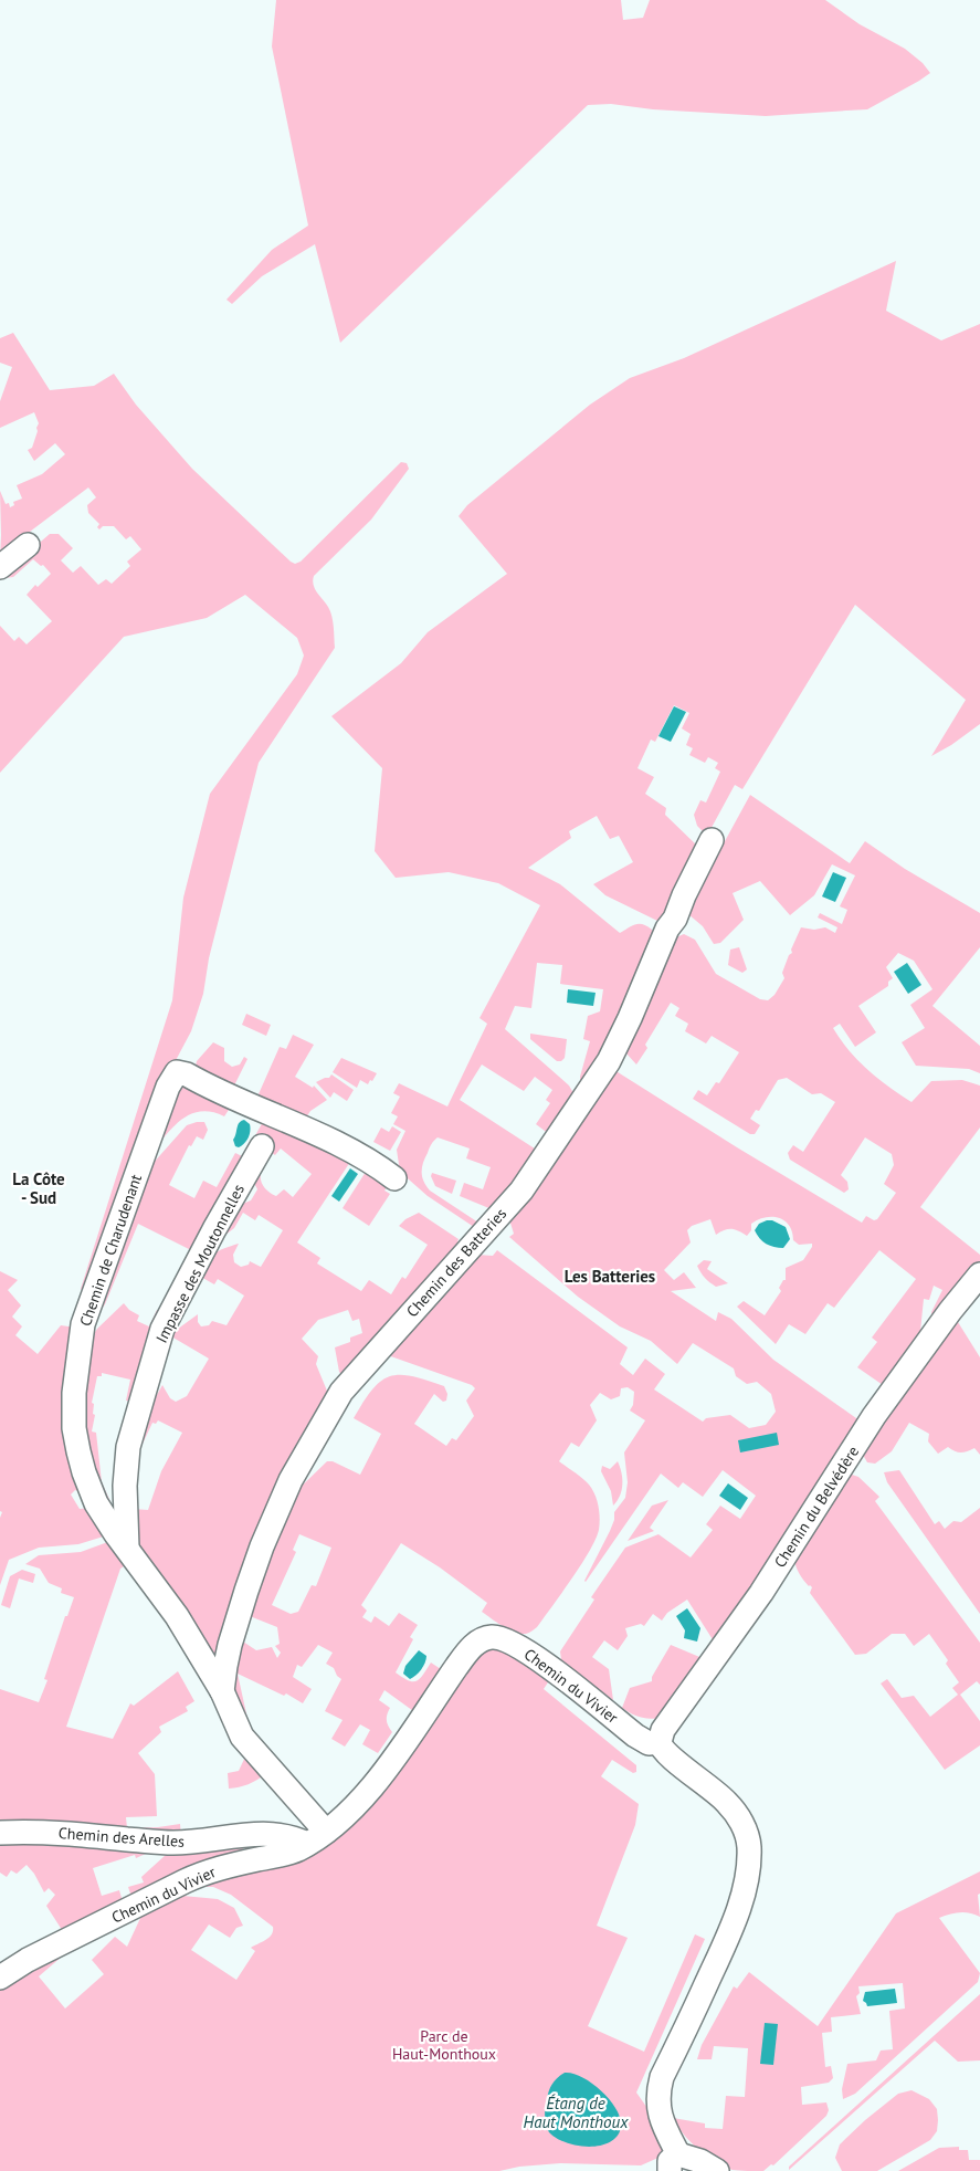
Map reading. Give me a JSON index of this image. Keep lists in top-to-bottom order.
{
  "streets": {
    "street": [
      "Chemin de Charudenant",
      "Chemin des Batteries",
      "Impasse des Moutonnelles",
      "Chemin du Belvédère",
      "Chemin du Vivier",
      "Chemin des Arelles"
    ]
  },
  "crossings": [
    ["Chemin de Charudenant", "Chemin des Batteries"],
    ["Chemin de Charudenant", "Impasse des Moutonnelles"],
    ["Chemin de Charudenant", "Chemin du Vivier"],
    ["Chemin de Charudenant", "Chemin des Arelles"],
    ["Chemin du Belvédère", "Chemin du Vivier"],
    ["Chemin du Vivier", "Chemin des Arelles"]
  ],
  "districts": ["La Côte - Sud", "Les Batteries"],
  "water": ["Étang de Haut Monthoux"],
  "parks": ["Parc de Haut-Monthoux"]
}
